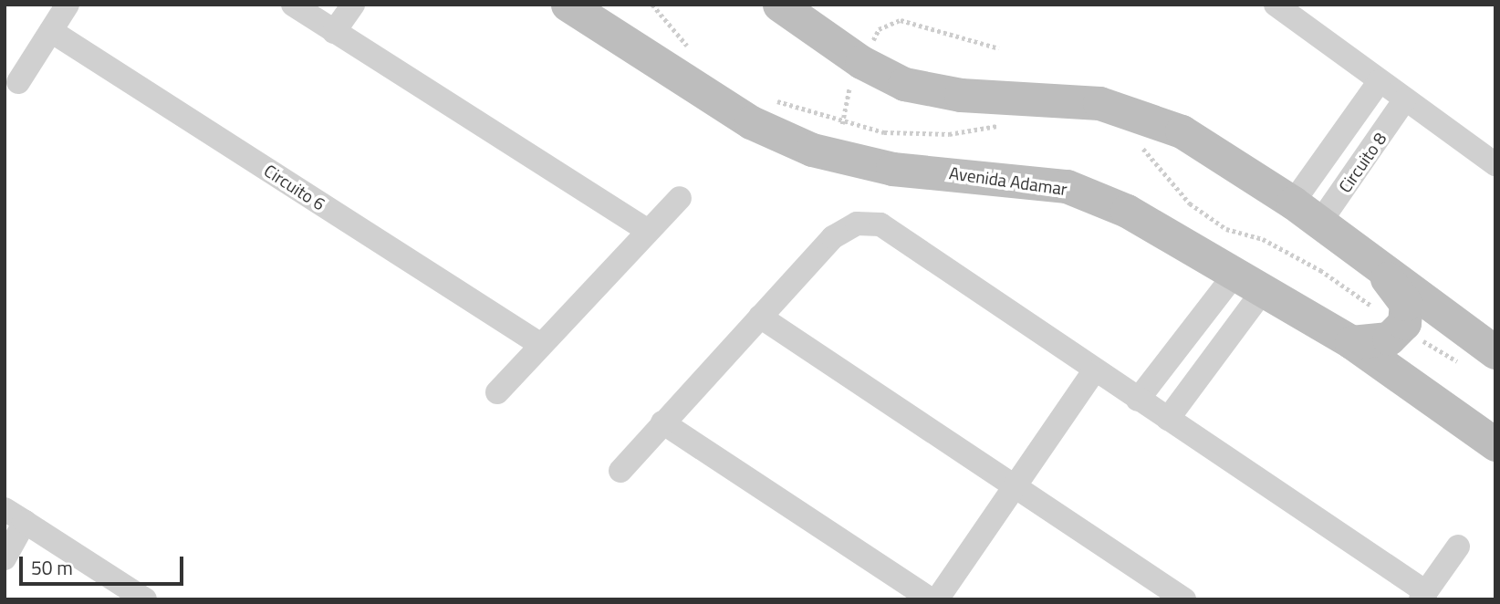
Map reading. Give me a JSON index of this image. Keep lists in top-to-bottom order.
{
  "streets": {
    "street": ["Circuito 8", "Avenida Adamar", "Circuito 6"]
  },
  "scale_bar": "50 m"
}
